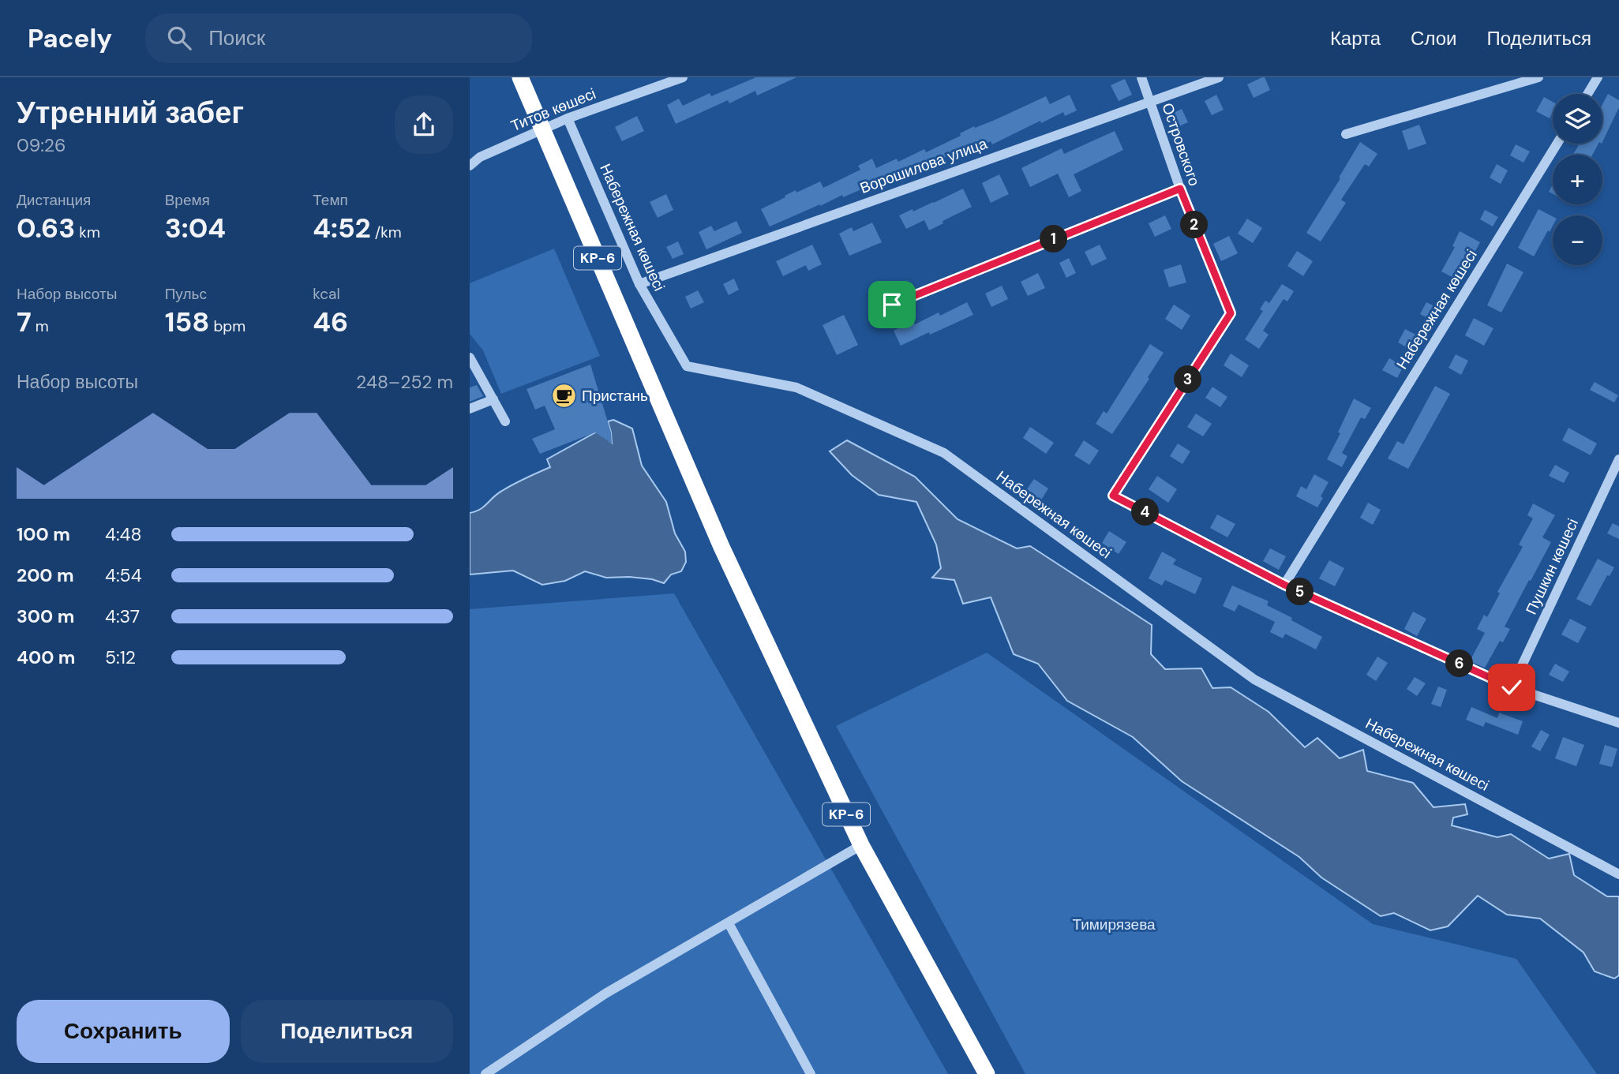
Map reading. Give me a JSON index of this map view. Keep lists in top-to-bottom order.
{
  "streets": {
    "highway": ["KP-6"],
    "street": [
      "Титов көшесі",
      "Островского",
      "Ворошилова улица",
      "Набережная көшесі",
      "Пушкин көшесі"
    ]
  },
  "crossings": [
    ["Титов көшесі", "Набережная көшесі"],
    ["Титов көшесі", "KP-6"],
    ["Островского", "Ворошилова улица"],
    ["Островского", "Набережная көшесі"],
    ["Ворошилова улица", "Набережная көшесі"]
  ],
  "parks": ["Тимирязева"],
  "places": {
    "cafe": ["Пристань"]
  },
  "page": {
    "header": "Pacely",
    "search": "Поиск",
    "nav": ["Карта", "Слои", "Поделиться"],
    "heading": ["Утренний забег", "09:26"],
    "map_buttons": ["+", "−"],
    "stats": [
      ["Дистанция", "0.63 km"],
      ["Время", "3:04"],
      ["Темп", "4:52 /km"],
      ["Набор высоты", "7 m"],
      ["Пульс", "158 bpm"],
      ["kcal", "46"]
    ],
    "pins": [
      "2",
      "1",
      "3",
      "4",
      "5",
      "6"
    ],
    "chart": ["Набор высоты", "248–252 m"],
    "list": [
      {
        "name": "100 m",
        "note": "4:48"
      },
      {
        "name": "200 m",
        "note": "4:54"
      },
      {
        "name": "300 m",
        "note": "4:37"
      },
      {
        "name": "400 m",
        "note": "5:12"
      }
    ],
    "buttons": ["Сохранить", "Поделиться"]
  }
}
